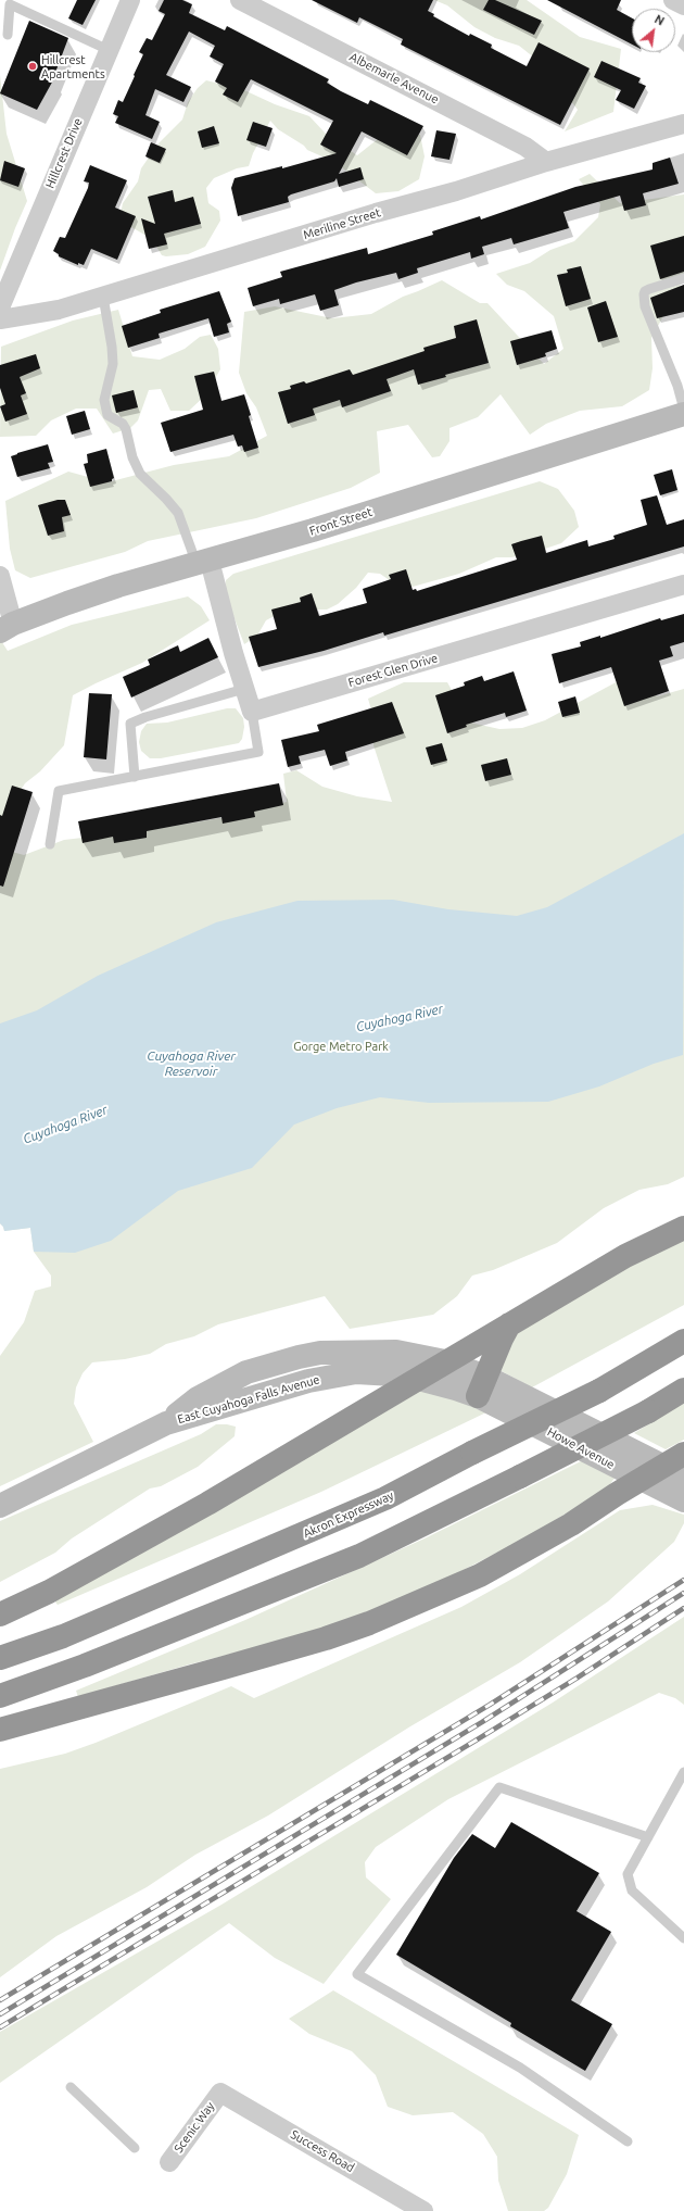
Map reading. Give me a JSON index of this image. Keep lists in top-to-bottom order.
{
  "streets": {
    "highway": ["Akron Expressway"],
    "street": [
      "Albemarle Avenue",
      "Hillcrest Drive",
      "Meriline Street",
      "Front Street",
      "Forest Glen Drive",
      "East Cuyahoga Falls Avenue",
      "Howe Avenue",
      "Scenic Way",
      "Success Road"
    ]
  },
  "crossings": [
    ["Albemarle Avenue", "Meriline Street"],
    ["East Cuyahoga Falls Avenue", "Howe Avenue"],
    ["Scenic Way", "Success Road"]
  ],
  "water": ["Cuyahoga River", "Cuyahoga River Reservoir"],
  "parks": ["Gorge Metro Park"],
  "places": ["Hillcrest Apartments"],
  "north": "top right"
}
